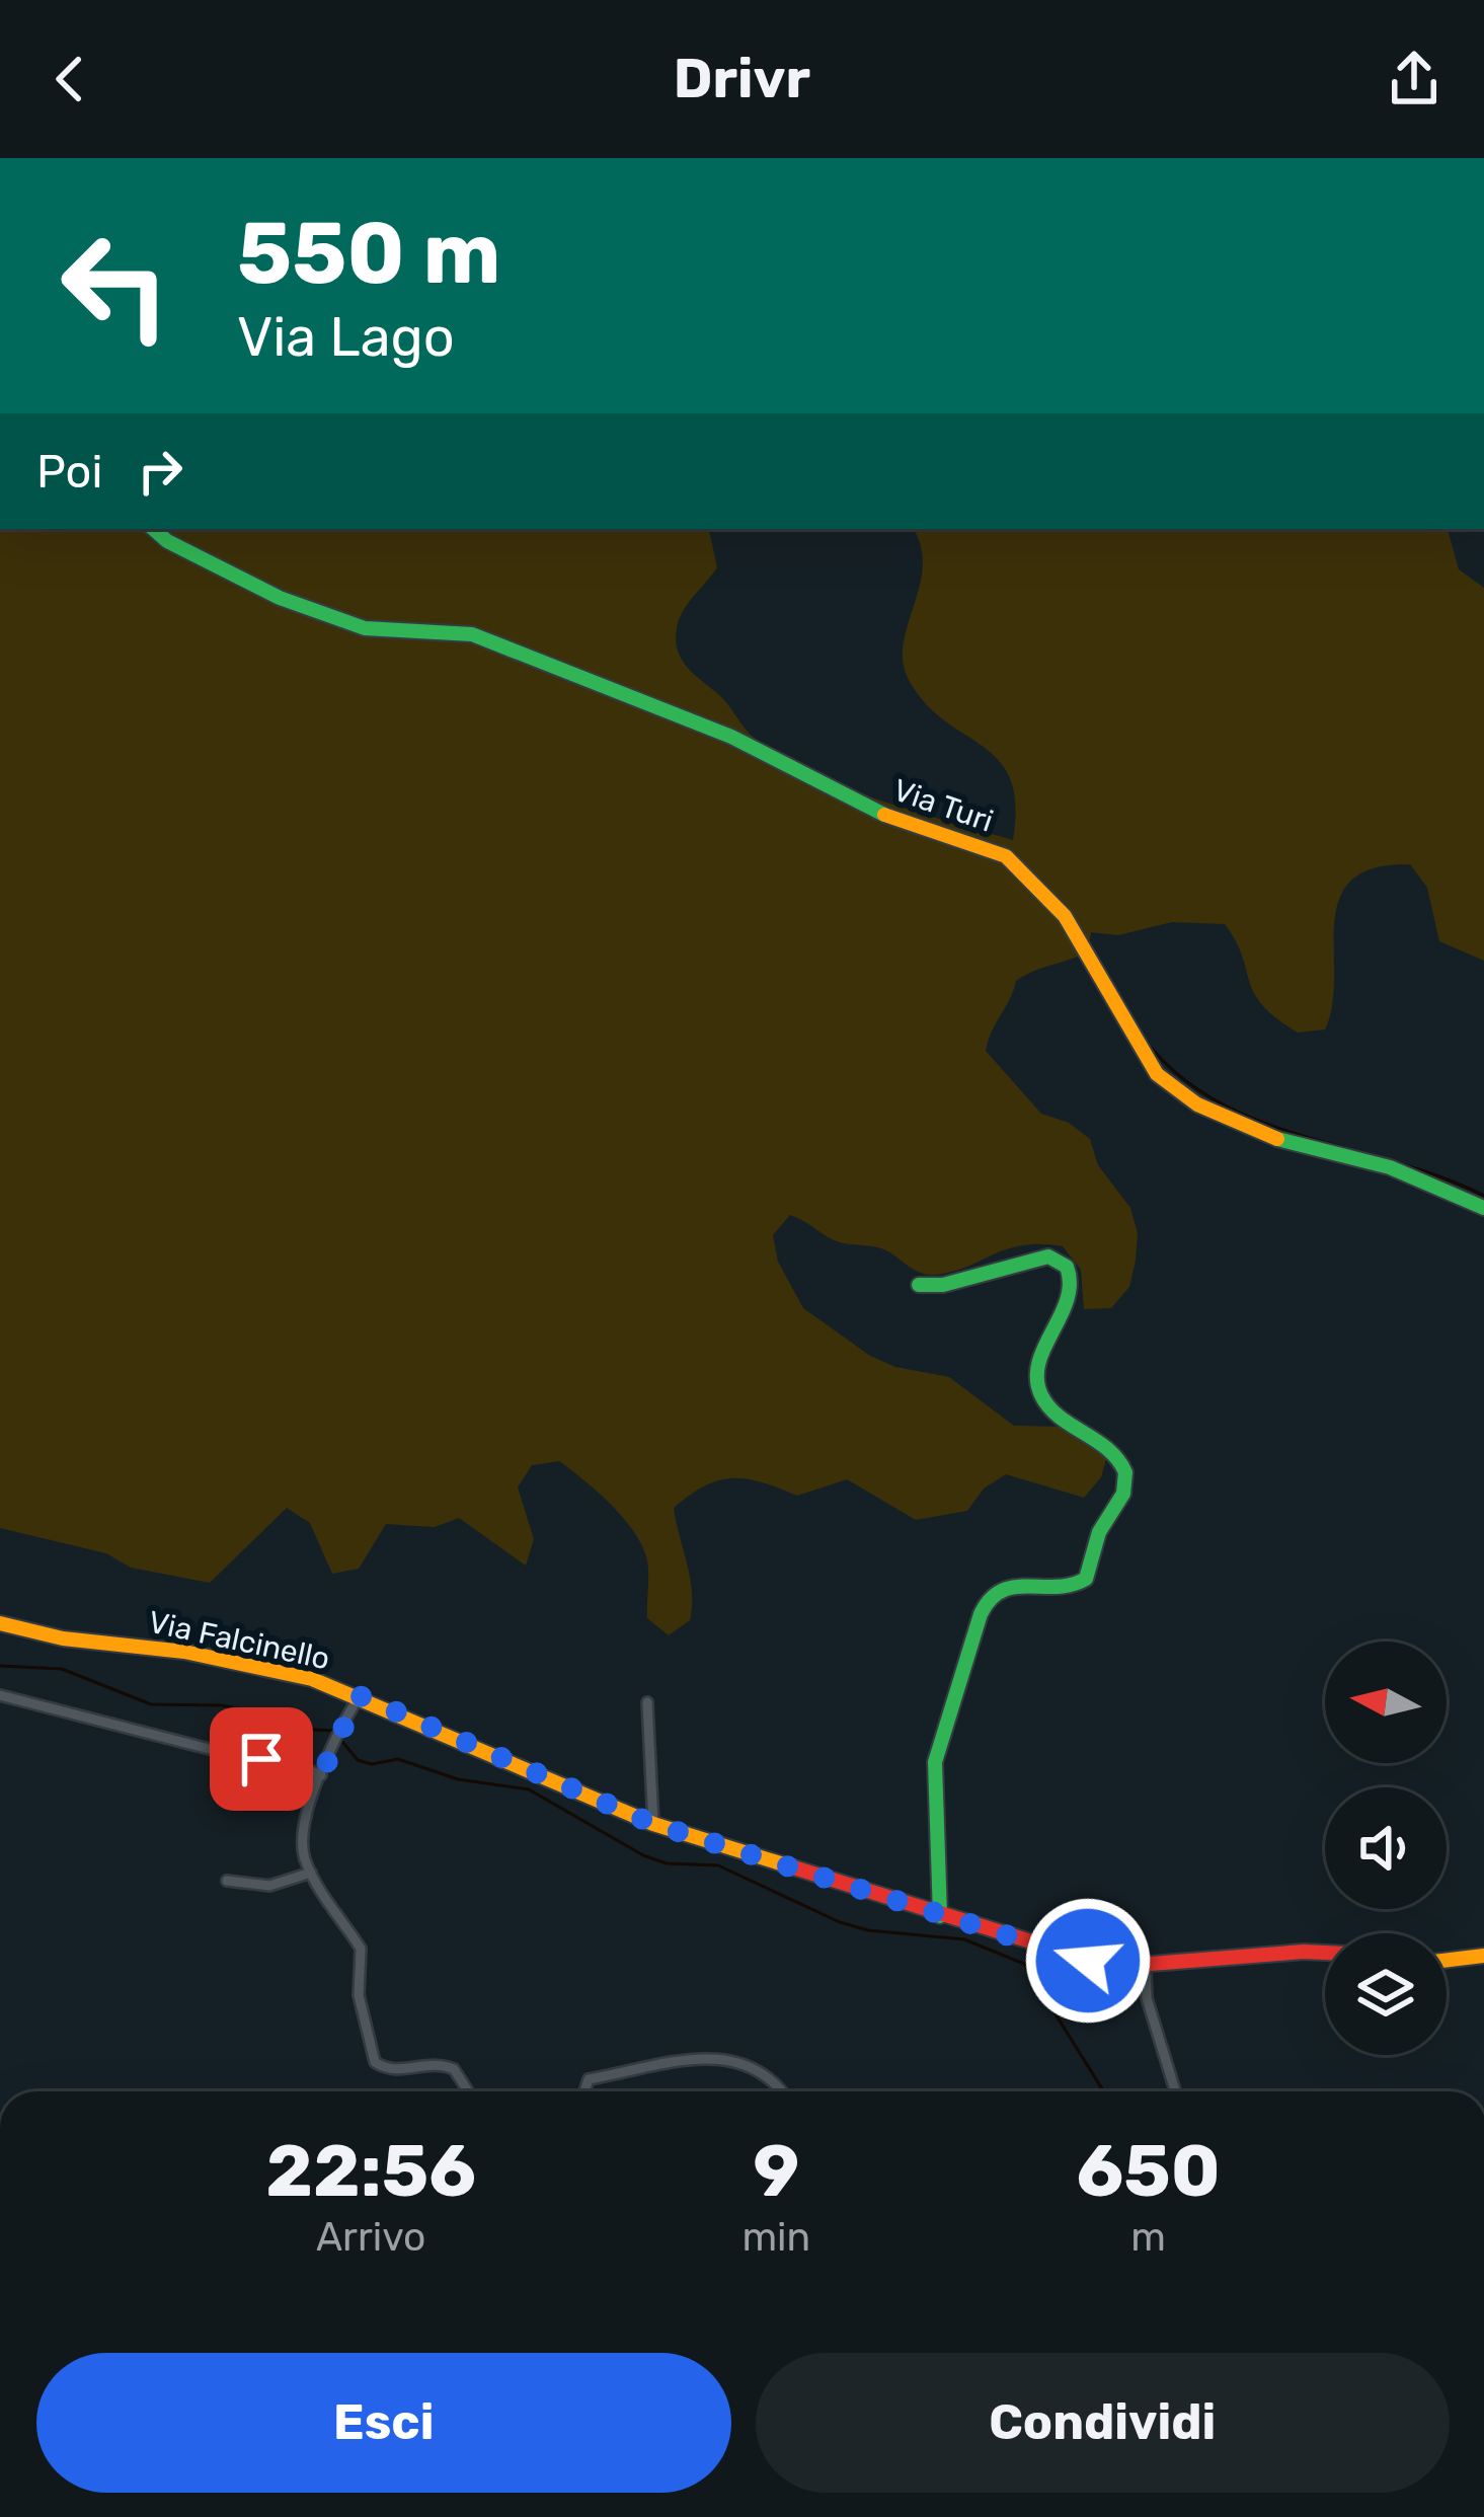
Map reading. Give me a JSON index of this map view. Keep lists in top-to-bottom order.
{
  "streets": {
    "street": ["Via Turi", "Via Falcinello"]
  },
  "north": "left",
  "page": {
    "header": "Drivr",
    "turn": ["550 m", "Via Lago"],
    "then": "Poi",
    "eta": [
      "22:56",
      "Arrivo",
      "9",
      "min",
      "650",
      "m"
    ],
    "buttons": ["Esci", "Condividi"]
  }
}
